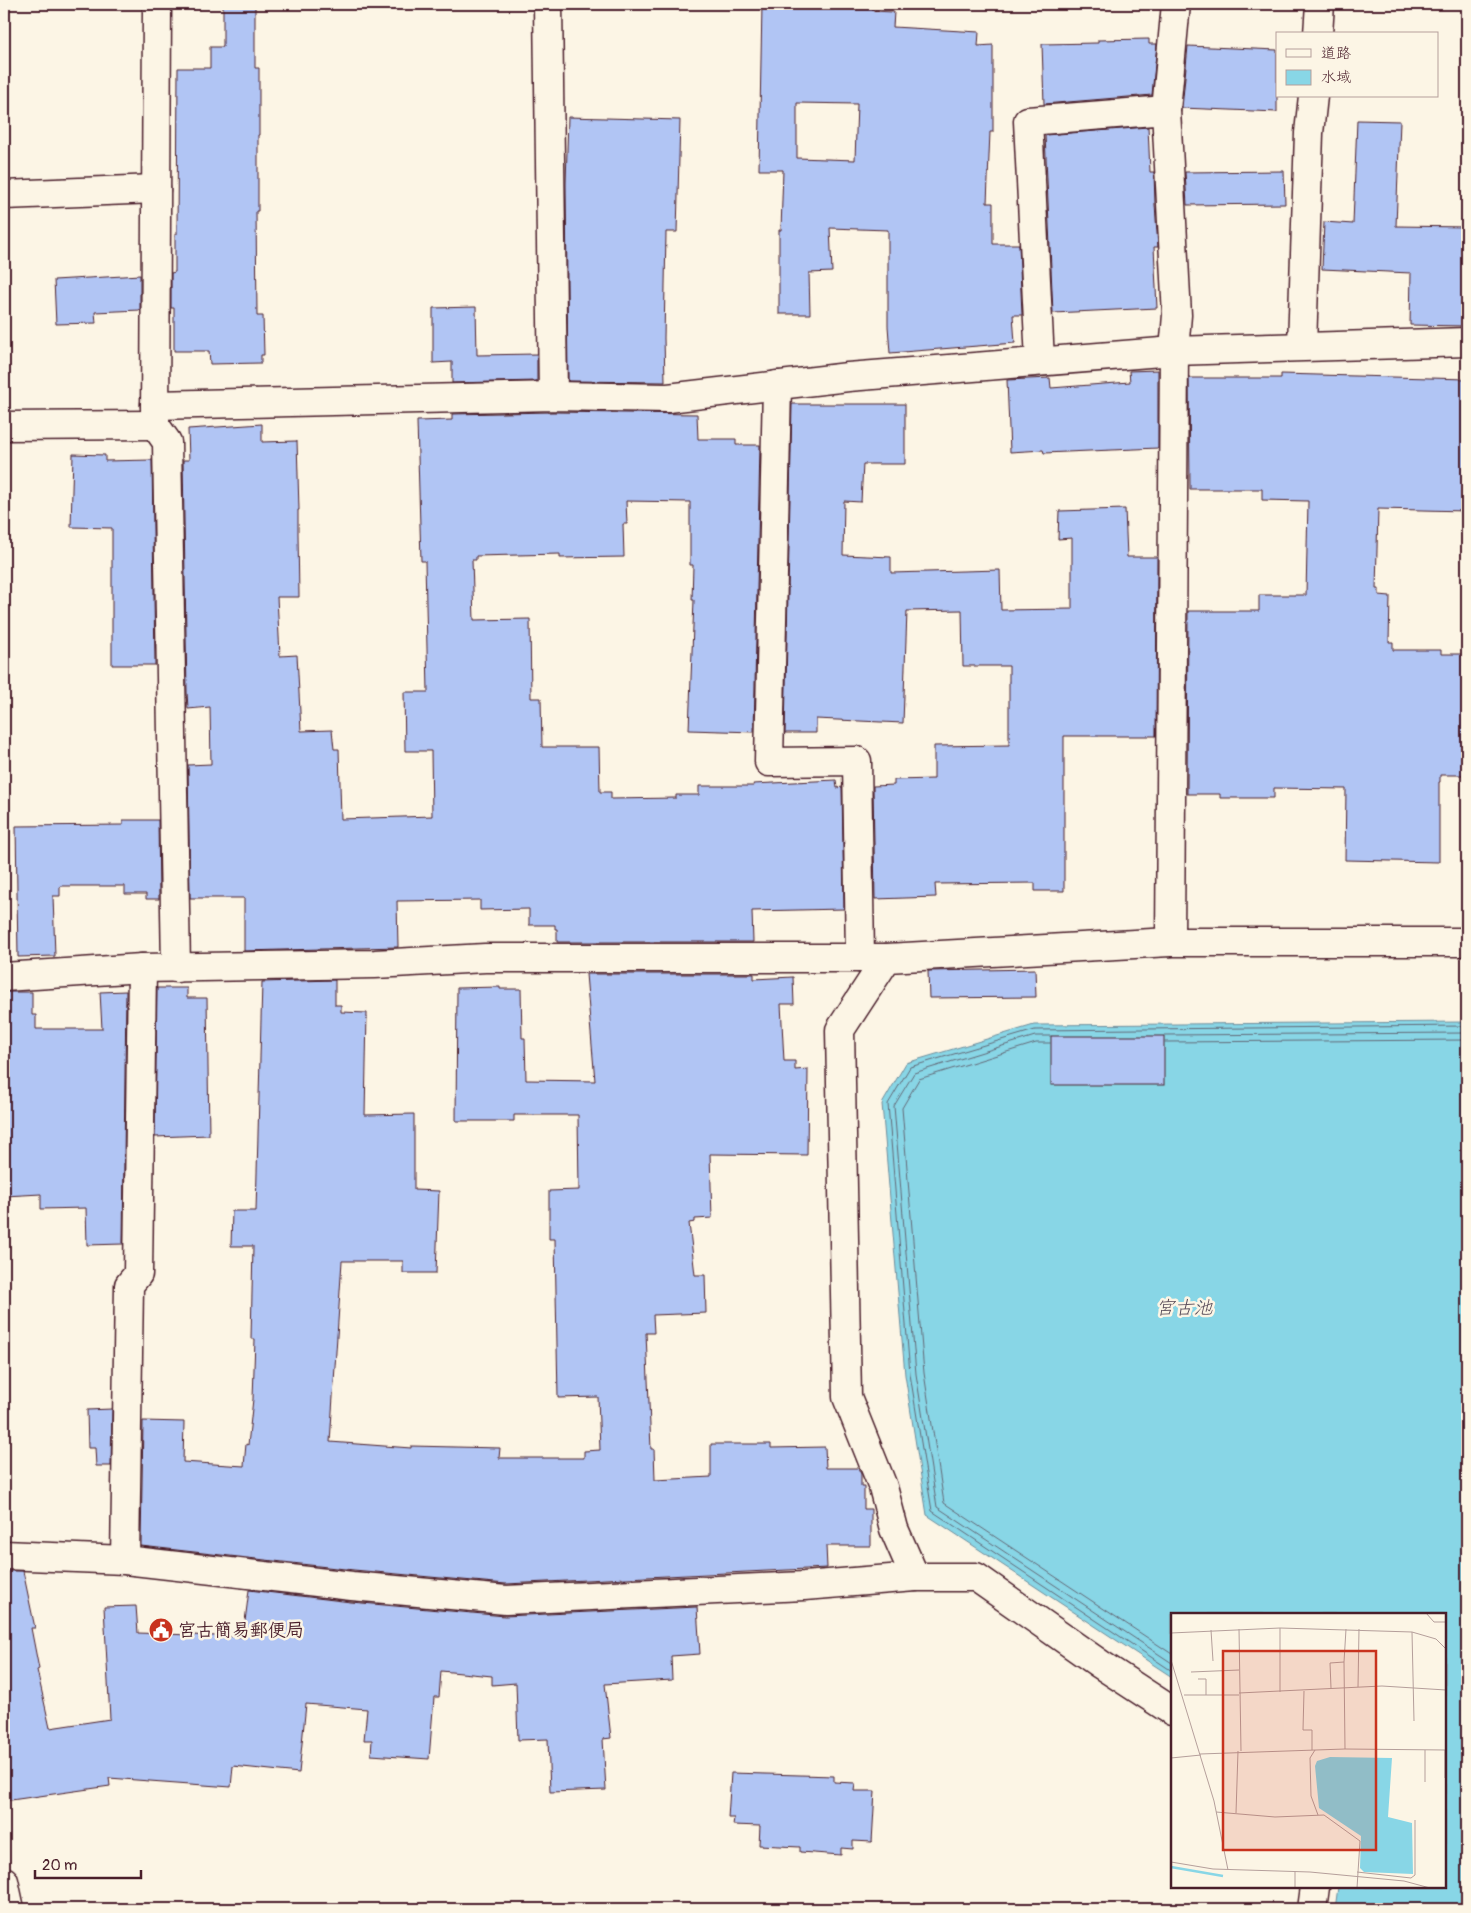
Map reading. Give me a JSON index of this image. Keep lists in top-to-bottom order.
{
  "water": ["宮古池"],
  "places": {
    "public building": ["宮古簡易郵便局"]
  },
  "legend": ["道路", "水域"],
  "scale_bar": "20 m"
}
